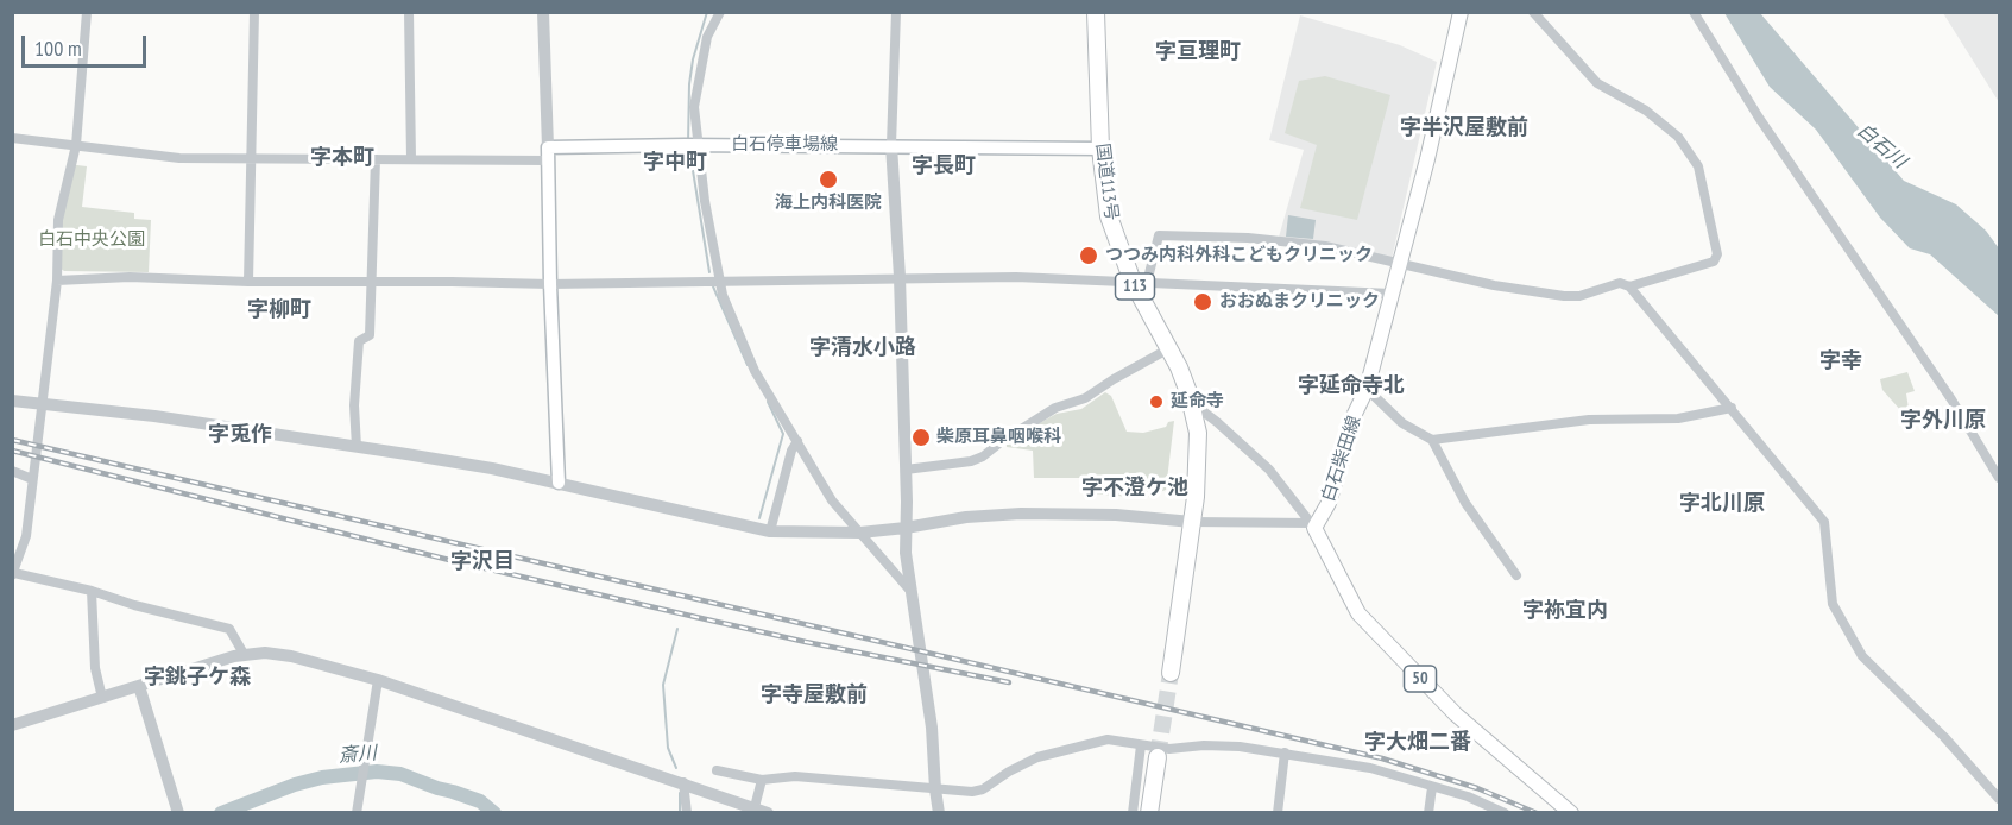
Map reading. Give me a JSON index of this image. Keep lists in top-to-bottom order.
{
  "streets": {
    "highway": ["国道113号", "113"],
    "main road": ["白石停車場線", "白石柴田線", "50"]
  },
  "crossings": [
    ["白石停車場線", "国道113号"],
    ["白石柴田線", "50"]
  ],
  "districts": [
    "字亘理町",
    "字半沢屋敷前",
    "字本町",
    "字中町",
    "字長町",
    "字柳町",
    "字清水小路",
    "字幸",
    "字延命寺北",
    "字外川原",
    "字兎作",
    "字不澄ケ池",
    "字北川原",
    "字沢目",
    "字祢宜内",
    "字銚子ケ森",
    "字寺屋敷前",
    "字大畑二番"
  ],
  "water": ["白石川", "斎川"],
  "parks": ["白石中央公園"],
  "places": [
    "海上内科医院",
    "つつみ内科外科こどもクリニック",
    "おおぬまクリニック",
    "延命寺",
    "柴原耳鼻咽喉科"
  ],
  "scale_bar": "100 m"
}
